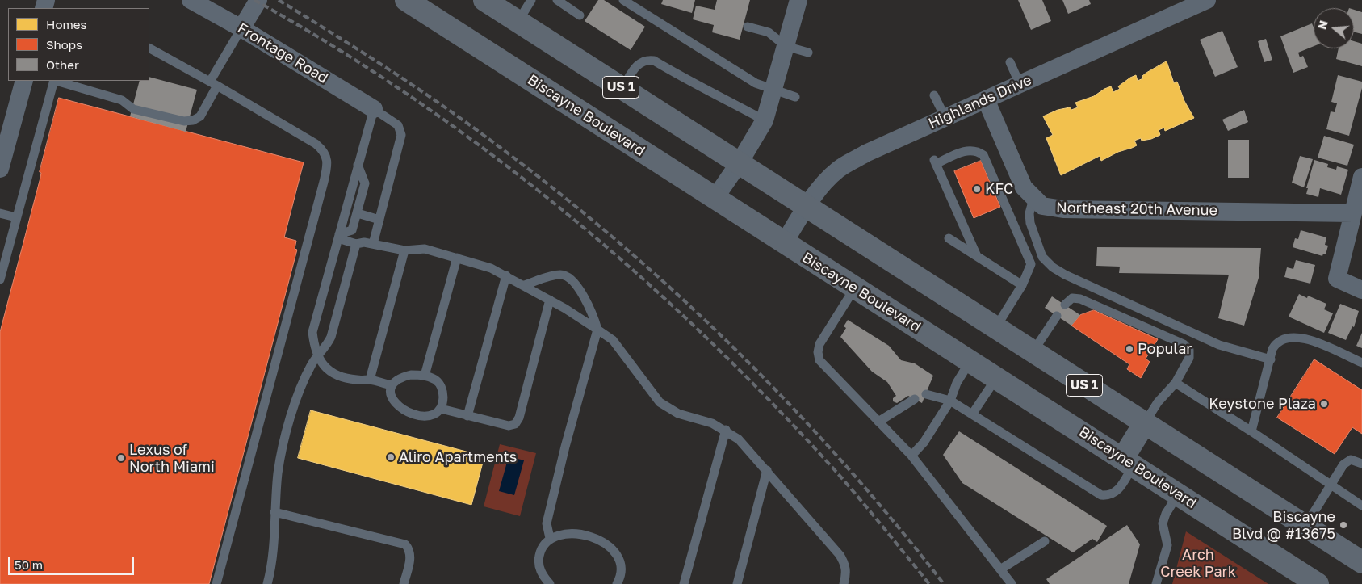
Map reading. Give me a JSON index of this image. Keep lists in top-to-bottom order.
{
  "streets": {
    "main road": ["US 1", "Biscayne Boulevard"],
    "street": ["Frontage Road", "Highlands Drive", "Northeast 20th Avenue"]
  },
  "crossings": [
    ["US 1", "Highlands Drive"],
    ["Highlands Drive", "Biscayne Boulevard"],
    ["Highlands Drive", "Northeast 20th Avenue"]
  ],
  "parks": ["Arch Creek Park"],
  "places": [
    "KFC",
    "Popular",
    "Keystone Plaza",
    "Aliro Apartments",
    "Lexus of North Miami",
    "Biscayne Blvd @ #13675"
  ],
  "legend": ["Homes", "Shops", "Other"],
  "scale_bar": "50 m",
  "north": "left"
}
